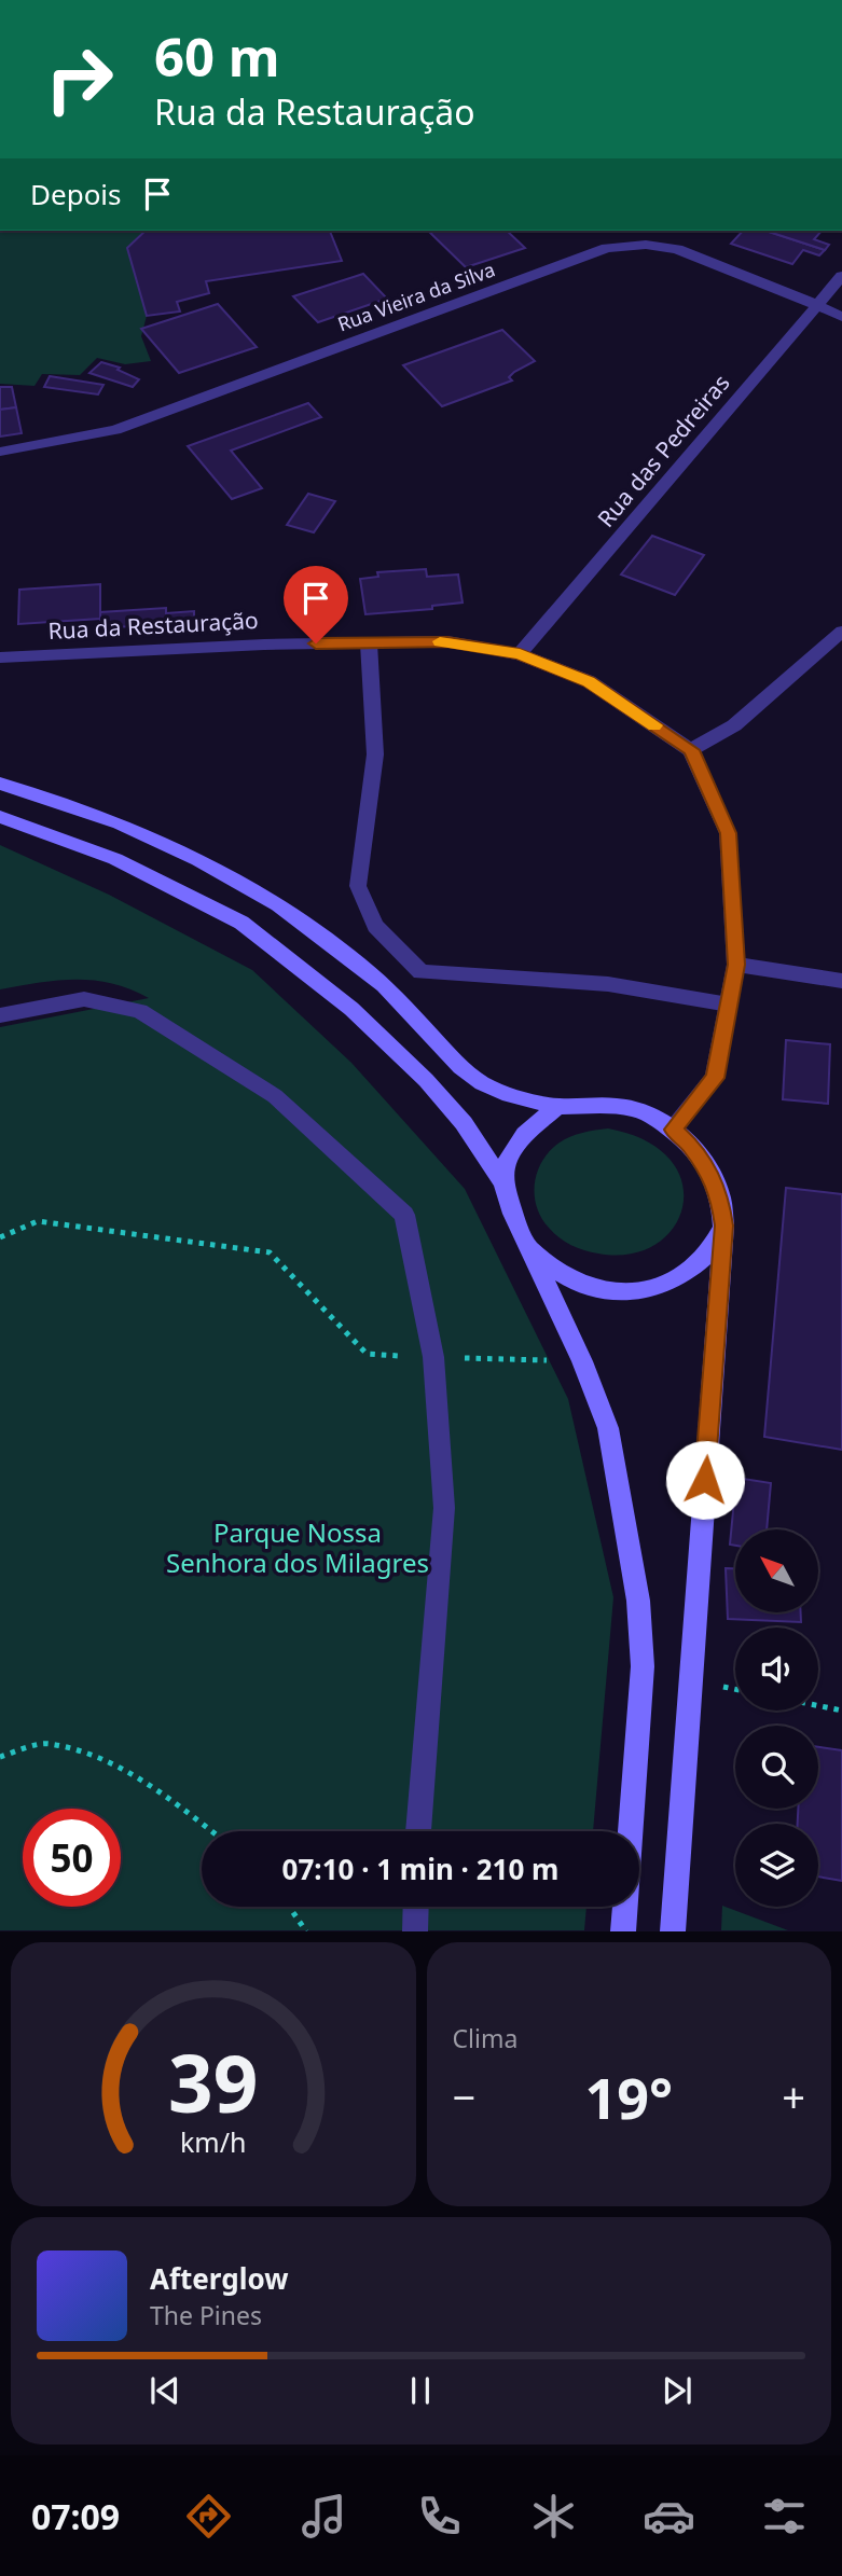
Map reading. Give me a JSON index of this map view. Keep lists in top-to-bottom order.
{
  "streets": {
    "street": ["Rua Vieira da Silva", "Rua das Pedreiras", "Rua da Restauração"]
  },
  "crossings": [
    ["Rua Vieira da Silva", "Rua das Pedreiras"],
    ["Rua das Pedreiras", "Rua da Restauração"]
  ],
  "parks": ["Parque Nossa Senhora dos Milagres"],
  "north": "top left",
  "page": {
    "turn": ["60 m", "Rua da Restauração"],
    "then": "Depois",
    "limit": "50",
    "trip": "07:10 · 1 min · 210 m",
    "tile": "Clima",
    "heat": ["−", "19°", "+"],
    "song": ["Afterglow", "The Pines"],
    "tabs": "07:09",
    "gauge": ["39", "km/h"]
  }
}
